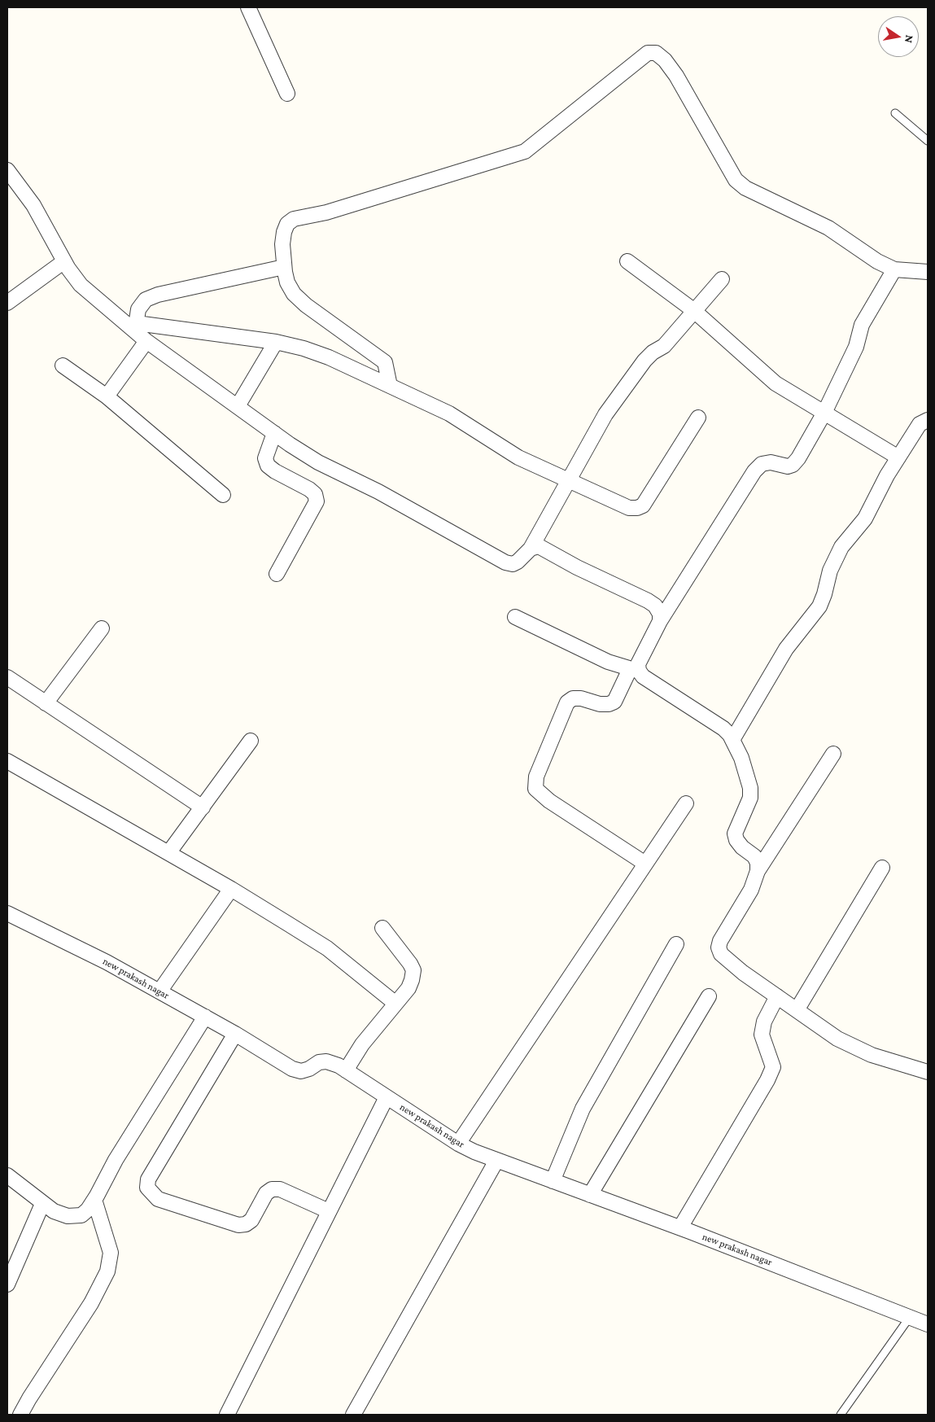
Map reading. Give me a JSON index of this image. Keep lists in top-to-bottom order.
{
  "streets": {
    "street": ["new prakash nagar"]
  },
  "north": "right"
}
